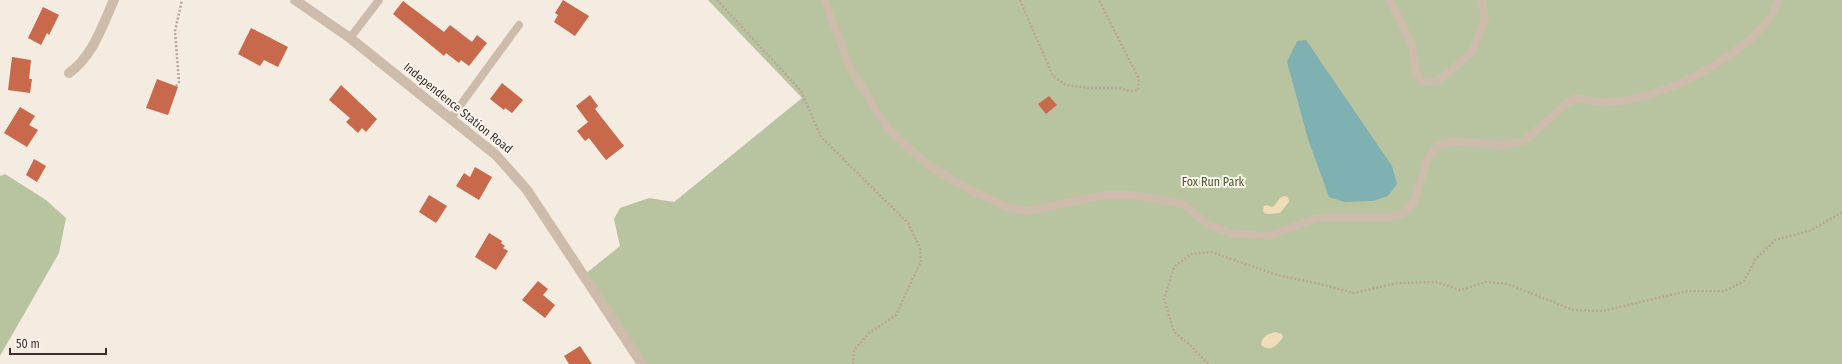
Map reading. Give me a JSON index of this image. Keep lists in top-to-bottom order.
{
  "streets": {
    "street": ["Independence Station Road"]
  },
  "parks": ["Fox Run Park"],
  "scale_bar": "50 m"
}
